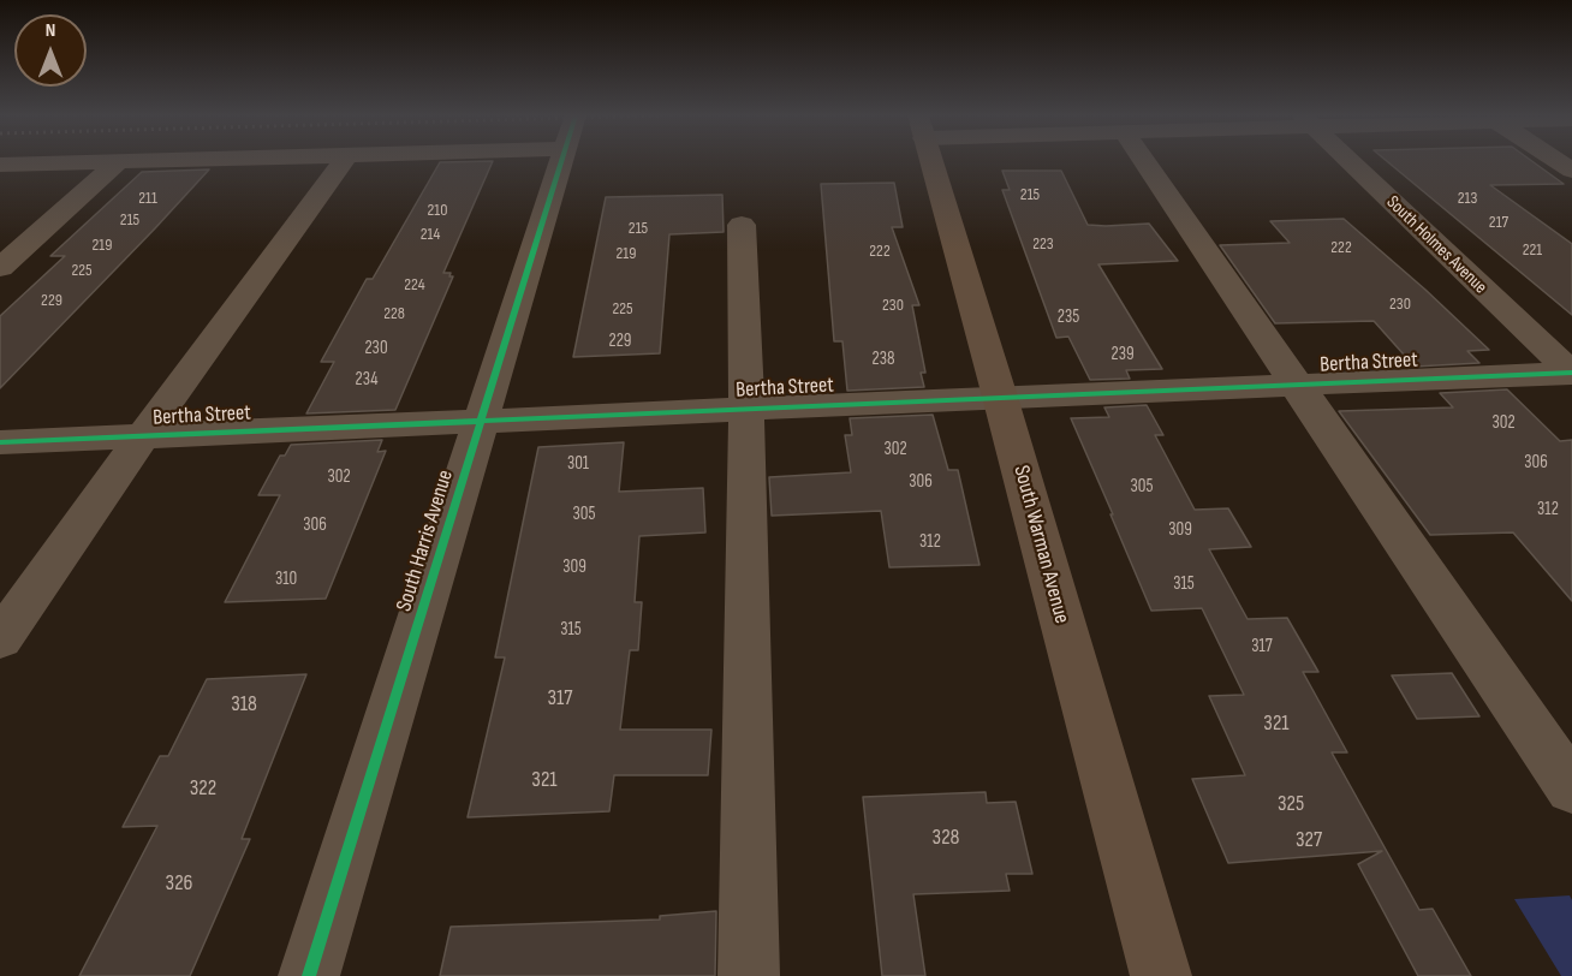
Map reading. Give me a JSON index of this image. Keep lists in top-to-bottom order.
{
  "streets": {
    "main road": ["South Warman Avenue"],
    "street": ["South Holmes Avenue", "Bertha Street", "South Harris Avenue"]
  },
  "crossings": [
    ["South Holmes Avenue", "Bertha Street"],
    ["Bertha Street", "South Harris Avenue"],
    ["Bertha Street", "South Warman Avenue"]
  ],
  "house_numbers": [
    "215",
    "211",
    "213",
    "210",
    "215",
    "217",
    "215",
    "214",
    "223",
    "219",
    "222",
    "221",
    "222",
    "219",
    "225",
    "224",
    "229",
    "230",
    "230",
    "225",
    "228",
    "235",
    "229",
    "230",
    "239",
    "238",
    "234",
    "302",
    "302",
    "306",
    "301",
    "302",
    "306",
    "305",
    "312",
    "305",
    "306",
    "309",
    "312",
    "309",
    "310",
    "315",
    "315",
    "317",
    "317",
    "318",
    "321",
    "321",
    "322",
    "325",
    "328",
    "327",
    "326"
  ],
  "north": "top"
}
